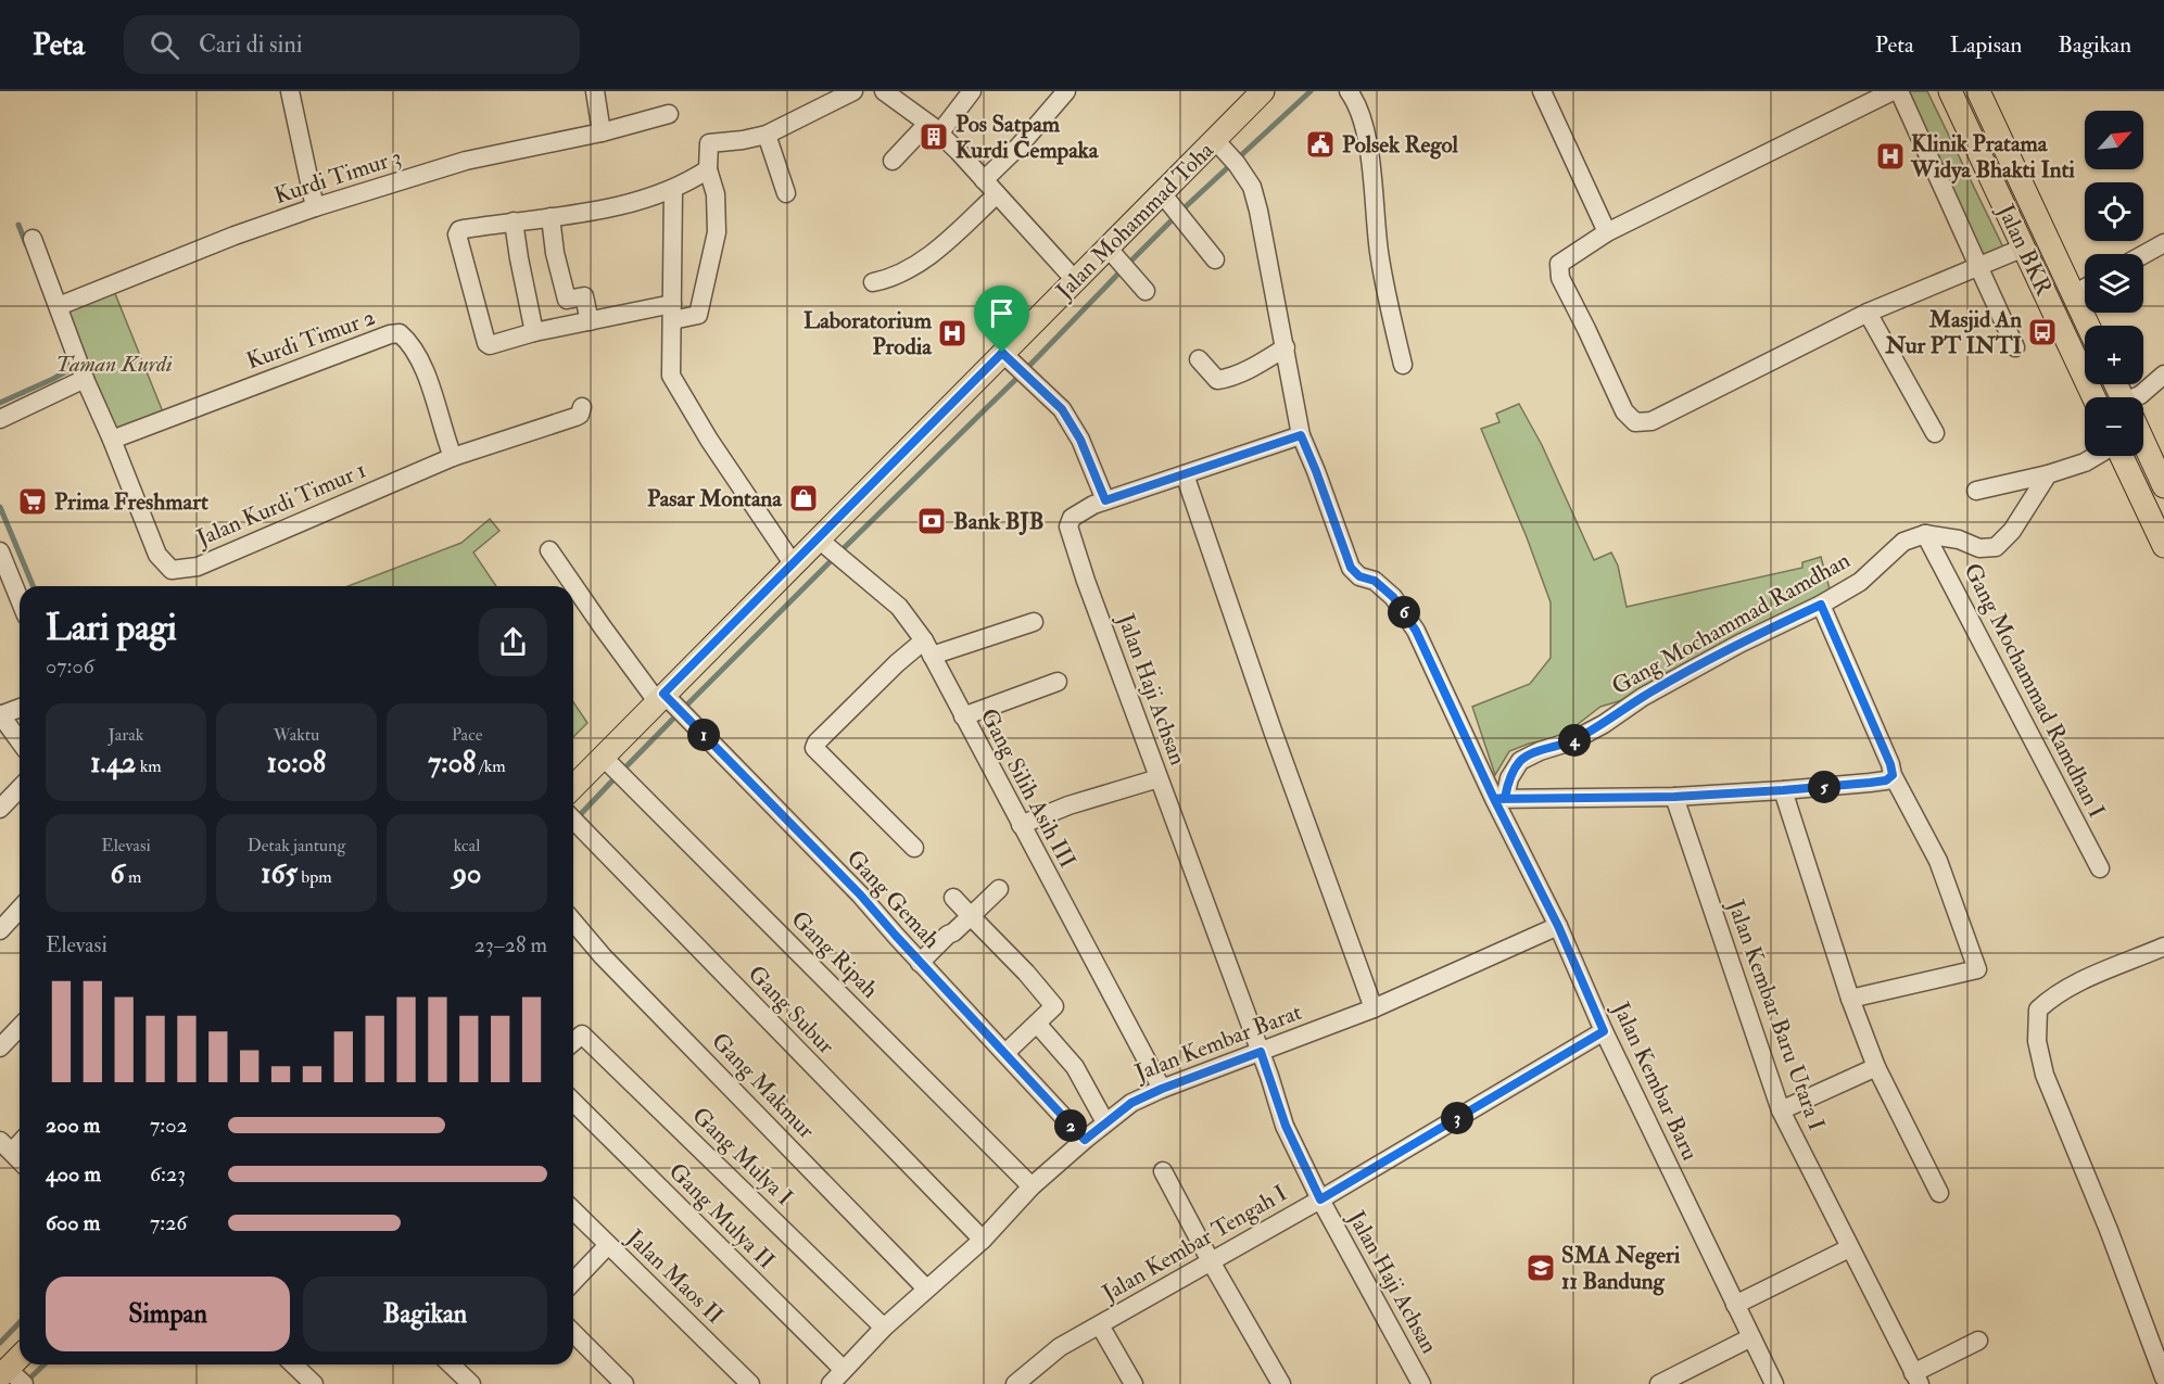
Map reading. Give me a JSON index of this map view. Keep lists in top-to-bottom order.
{
  "streets": {
    "main road": ["Jalan Mohammad Toha", "Jalan BKR"],
    "street": [
      "Kurdi Timur 3",
      "Kurdi Timur 2",
      "Jalan Kurdi Timur 1",
      "Gang Mochammad Ramdhan",
      "Jalan Haji Achsan",
      "Gang Mochammad Ramdhan I",
      "Gang Silih Asih III",
      "Gang Gemah",
      "Gang Ripah",
      "Gang Subur",
      "Jalan Kembar Baru Utara I",
      "Jalan Kembar Barat",
      "Jalan Kembar Baru",
      "Gang Makmur",
      "Gang Mulya I",
      "Gang Mulya II",
      "Jalan Kembar Tengah I",
      "Jalan Maos II"
    ]
  },
  "crossings": [
    ["Kurdi Timur 3", "Jalan Kurdi Timur 1"],
    ["Jalan Mohammad Toha", "Gang Silih Asih III"],
    ["Jalan Mohammad Toha", "Gang Gemah"],
    ["Jalan Mohammad Toha", "Gang Ripah"],
    ["Kurdi Timur 2", "Jalan Kurdi Timur 1"],
    ["Gang Mochammad Ramdhan", "Gang Mochammad Ramdhan I"],
    ["Gang Mochammad Ramdhan", "Jalan Kembar Baru"],
    ["Jalan Haji Achsan", "Jalan Kembar Barat"],
    ["Jalan Haji Achsan", "Jalan Kembar Baru"],
    ["Jalan Haji Achsan", "Jalan Kembar Tengah I"],
    ["Gang Silih Asih III", "Jalan Kembar Barat"],
    ["Gang Gemah", "Jalan Kembar Barat"],
    ["Gang Ripah", "Jalan Kembar Barat"],
    ["Gang Subur", "Jalan Kembar Barat"],
    ["Jalan Kembar Barat", "Jalan Kembar Baru"],
    ["Jalan Kembar Barat", "Gang Makmur"],
    ["Jalan Kembar Barat", "Gang Mulya I"],
    ["Jalan Kembar Barat", "Gang Mulya II"],
    ["Jalan Kembar Baru", "Jalan Kembar Tengah I"]
  ],
  "parks": ["Taman Kurdi"],
  "places": {
    "building": ["Pos Satpam Kurdi Cempaka"],
    "public building": ["Polsek Regol"],
    "hospital": ["Klinik Pratama Widya Bhakti Inti", "Laboratorium Prodia"],
    "bus stop": ["Masjid An Nur PT INTI"],
    "shop": ["Pasar Montana"],
    "supermarket": ["Prima Freshmart"],
    "bank": ["Bank BJB"],
    "school or university": ["SMA Negeri 11 Bandung"]
  },
  "north": "top right",
  "page": {
    "header": "Peta",
    "search": "Cari di sini",
    "nav": ["Peta", "Lapisan", "Bagikan"],
    "map_buttons": ["+", "−"],
    "heading": ["Lari pagi", "07:06"],
    "pins": [
      "6",
      "1",
      "4",
      "5",
      "3",
      "2"
    ],
    "stats": [
      ["Jarak", "1.42 km"],
      ["Waktu", "10:08"],
      ["Pace", "7:08 /km"],
      ["Elevasi", "6 m"],
      ["Detak jantung", "165 bpm"],
      ["kcal", "90"]
    ],
    "chart": ["Elevasi", "23–28 m"],
    "list": [
      {
        "name": "200 m",
        "note": "7:02"
      },
      {
        "name": "400 m",
        "note": "6:23"
      },
      {
        "name": "600 m",
        "note": "7:26"
      }
    ],
    "buttons": ["Simpan", "Bagikan"]
  }
}
